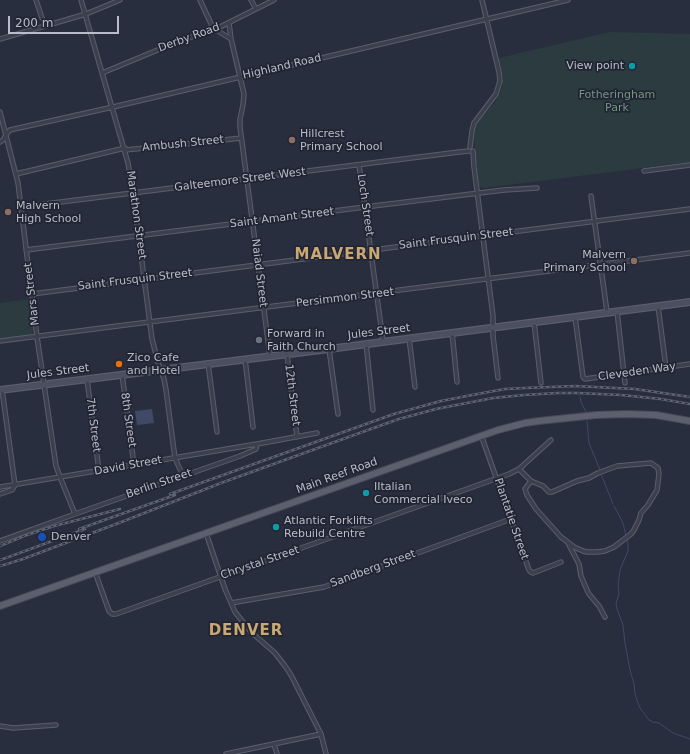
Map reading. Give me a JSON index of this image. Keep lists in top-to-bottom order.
{
  "streets": {
    "main road": ["Jules Street", "Main Reef Road"],
    "street": [
      "Derby Road",
      "Highland Road",
      "Ambush Street",
      "Galteemore Street West",
      "Loch Street",
      "Marathon Street",
      "Saint Amant Street",
      "Saint Frusquin Street",
      "Naiad Street",
      "Mars Street",
      "Persimmon Street",
      "Cleveden Way",
      "12th Street",
      "8th Street",
      "7th Street",
      "David Street",
      "Berlin Street",
      "Plantatie Street",
      "Chrystal Street",
      "Sandberg Street"
    ]
  },
  "crossings": [
    ["Derby Road", "Marathon Street"],
    ["Derby Road", "Naiad Street"],
    ["Highland Road", "Marathon Street"],
    ["Highland Road", "Naiad Street"],
    ["Highland Road", "Mars Street"],
    ["Ambush Street", "Marathon Street"],
    ["Ambush Street", "Naiad Street"],
    ["Ambush Street", "Mars Street"],
    ["Galteemore Street West", "Loch Street"],
    ["Galteemore Street West", "Marathon Street"],
    ["Galteemore Street West", "Naiad Street"],
    ["Galteemore Street West", "Mars Street"],
    ["Loch Street", "Saint Amant Street"],
    ["Loch Street", "Saint Frusquin Street"],
    ["Loch Street", "Persimmon Street"],
    ["Loch Street", "Jules Street"],
    ["Marathon Street", "Saint Amant Street"],
    ["Marathon Street", "Saint Frusquin Street"],
    ["Marathon Street", "Persimmon Street"],
    ["Marathon Street", "Jules Street"],
    ["Marathon Street", "David Street"],
    ["Marathon Street", "Berlin Street"],
    ["Saint Amant Street", "Naiad Street"],
    ["Saint Amant Street", "Mars Street"],
    ["Saint Frusquin Street", "Naiad Street"],
    ["Saint Frusquin Street", "Mars Street"],
    ["Naiad Street", "Persimmon Street"],
    ["Naiad Street", "Jules Street"],
    ["Mars Street", "Persimmon Street"],
    ["Mars Street", "Jules Street"],
    ["Mars Street", "David Street"],
    ["Mars Street", "Berlin Street"],
    ["Jules Street", "Cleveden Way"],
    ["Jules Street", "12th Street"],
    ["Jules Street", "8th Street"],
    ["Jules Street", "7th Street"],
    ["12th Street", "Berlin Street"],
    ["8th Street", "David Street"],
    ["7th Street", "David Street"],
    ["David Street", "Berlin Street"],
    ["Main Reef Road", "Plantatie Street"],
    ["Main Reef Road", "Chrystal Street"],
    ["Plantatie Street", "Chrystal Street"],
    ["Plantatie Street", "Sandberg Street"]
  ],
  "districts": ["MALVERN", "DENVER"],
  "parks": ["Fotheringham Park"],
  "places": [
    "View point",
    "Hillcrest Primary School",
    "Malvern High School",
    "Malvern Primary School",
    "Forward in Faith Church",
    "Zico Cafe and Hotel",
    "IItalian Commercial Iveco",
    "Atlantic Forklifts Rebuild Centre",
    "Denver"
  ],
  "scale_bar": "200 m"
}
